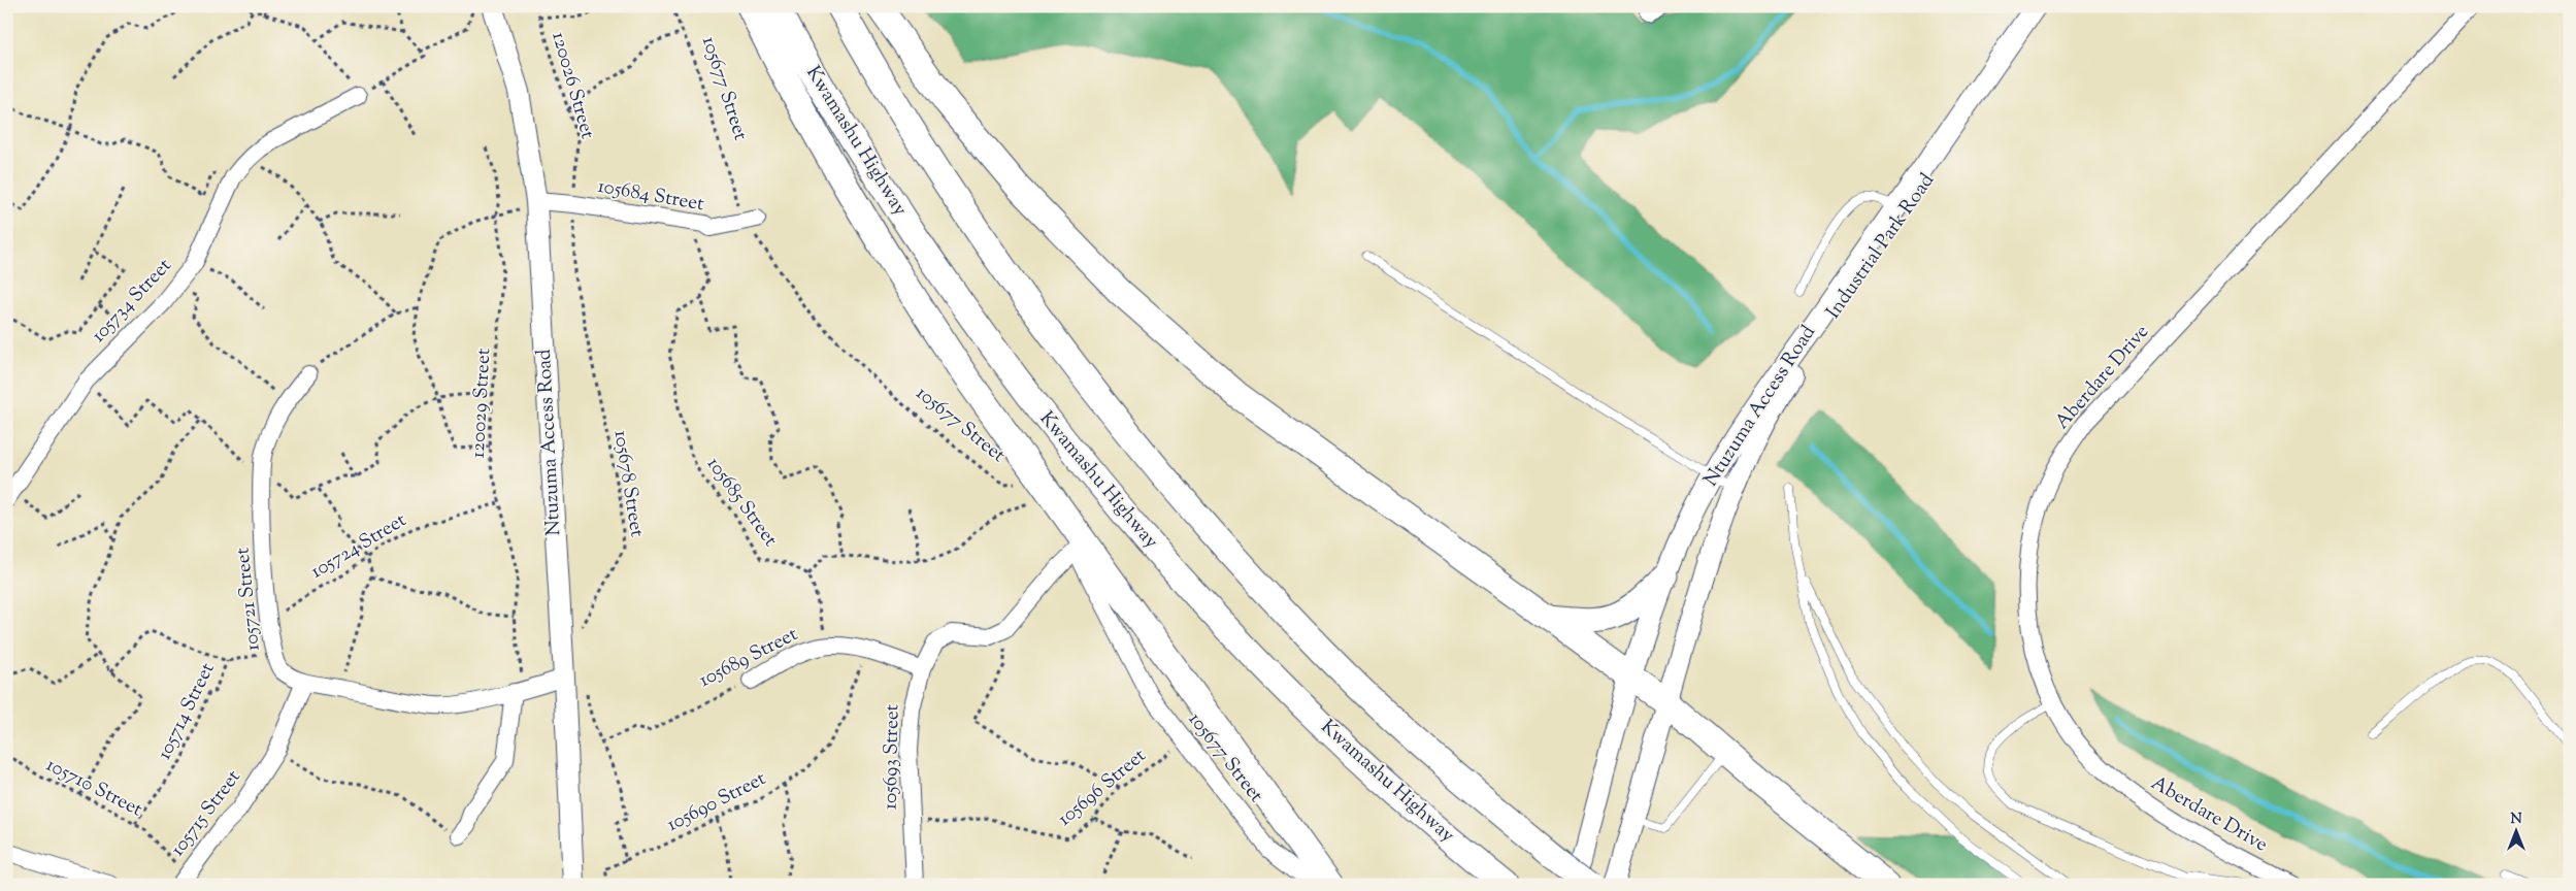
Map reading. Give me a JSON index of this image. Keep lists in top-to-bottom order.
{
  "streets": {
    "main road": ["Kwamashu Highway"],
    "street": [
      "105677 Street",
      "105684 Street",
      "Industrial Park Road",
      "105734 Street",
      "Aberdare Drive",
      "Ntuzuma Access Road",
      "105721 Street",
      "105689 Street",
      "105693 Street",
      "105715 Street"
    ],
    "path": [
      "120026 Street",
      "120029 Street",
      "105678 Street",
      "105685 Street",
      "105724 Street",
      "105714 Street",
      "105710 Street",
      "105696 Street",
      "105690 Street"
    ]
  },
  "crossings": [
    ["120026 Street", "105684 Street"],
    ["120026 Street", "105678 Street"],
    ["105677 Street", "105684 Street"],
    ["105677 Street", "105696 Street"],
    ["105684 Street", "Ntuzuma Access Road"],
    ["105684 Street", "105678 Street"],
    ["Industrial Park Road", "Ntuzuma Access Road"],
    ["120029 Street", "105724 Street"],
    ["120029 Street", "105721 Street"],
    ["Ntuzuma Access Road", "105721 Street"],
    ["105724 Street", "105721 Street"],
    ["105721 Street", "105715 Street"],
    ["105689 Street", "105693 Street"],
    ["105689 Street", "105690 Street"],
    ["105714 Street", "105710 Street"],
    ["105693 Street", "105696 Street"],
    ["105710 Street", "105715 Street"]
  ],
  "north": "top"
}
